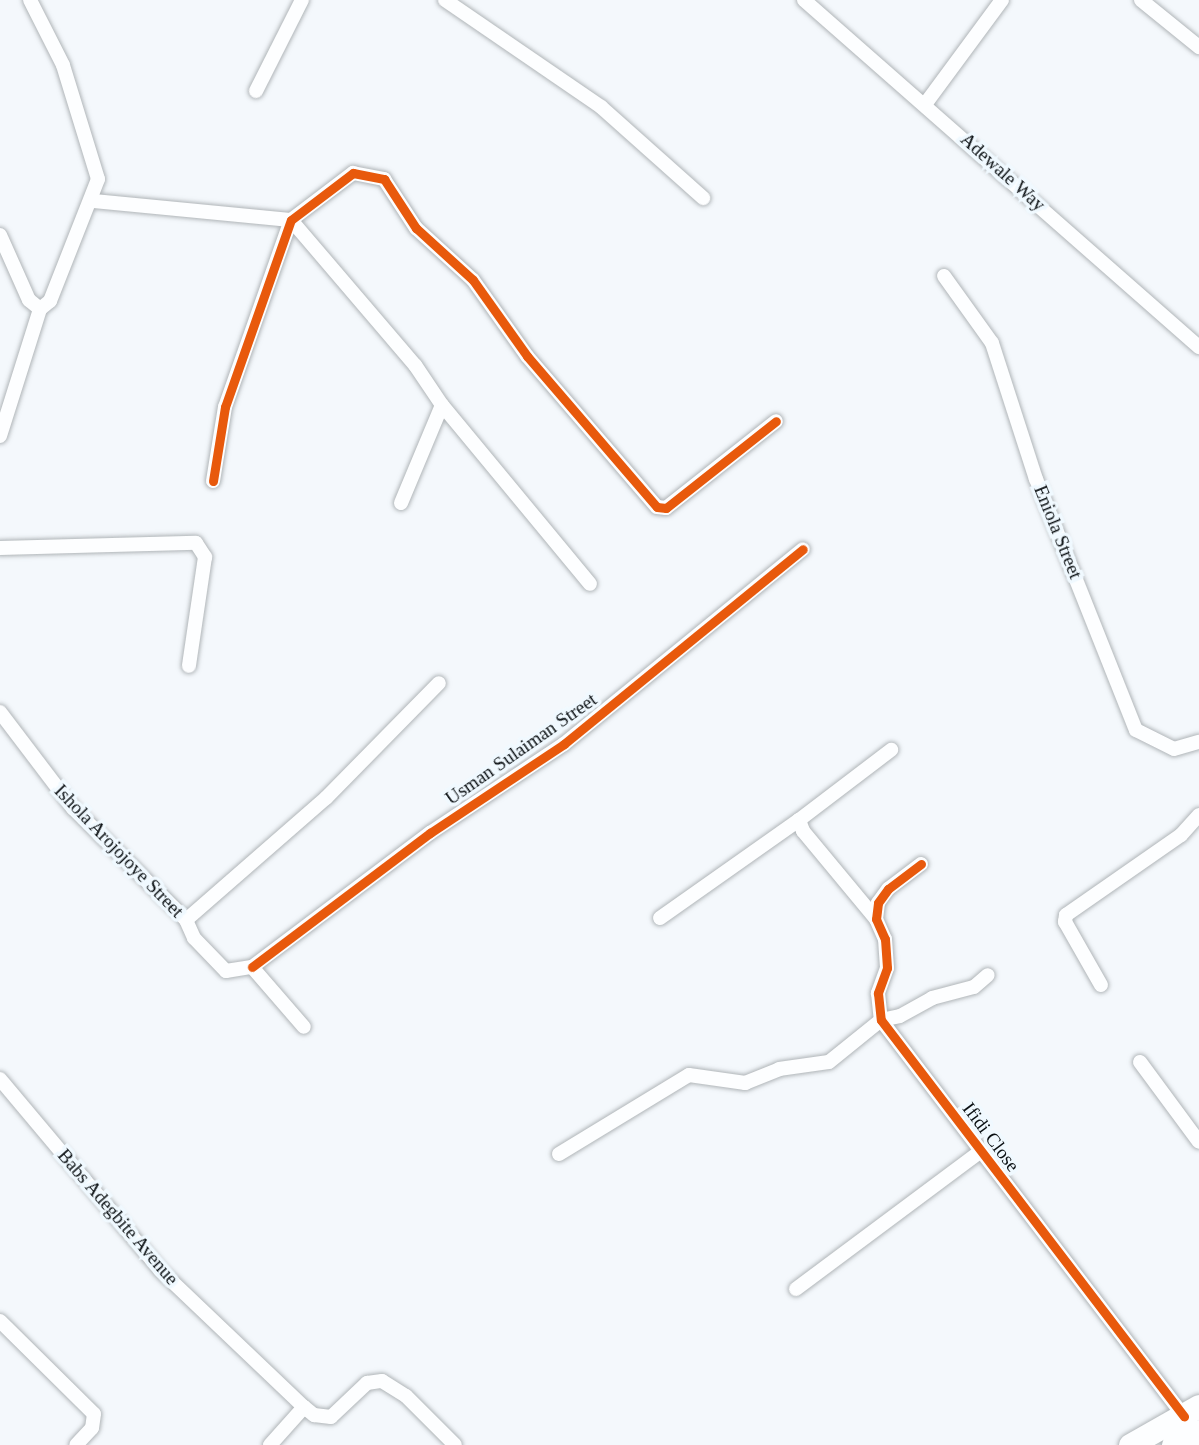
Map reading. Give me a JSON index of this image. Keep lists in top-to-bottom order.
{
  "streets": {
    "street": [
      "Adewale Way",
      "Eniola Street",
      "Usman Sulaiman Street",
      "Ishola Arojojoye Street",
      "Ifidi Close",
      "Babs Adegbite Avenue"
    ]
  },
  "crossings": [
    ["Usman Sulaiman Street", "Ishola Arojojoye Street"]
  ]
}
